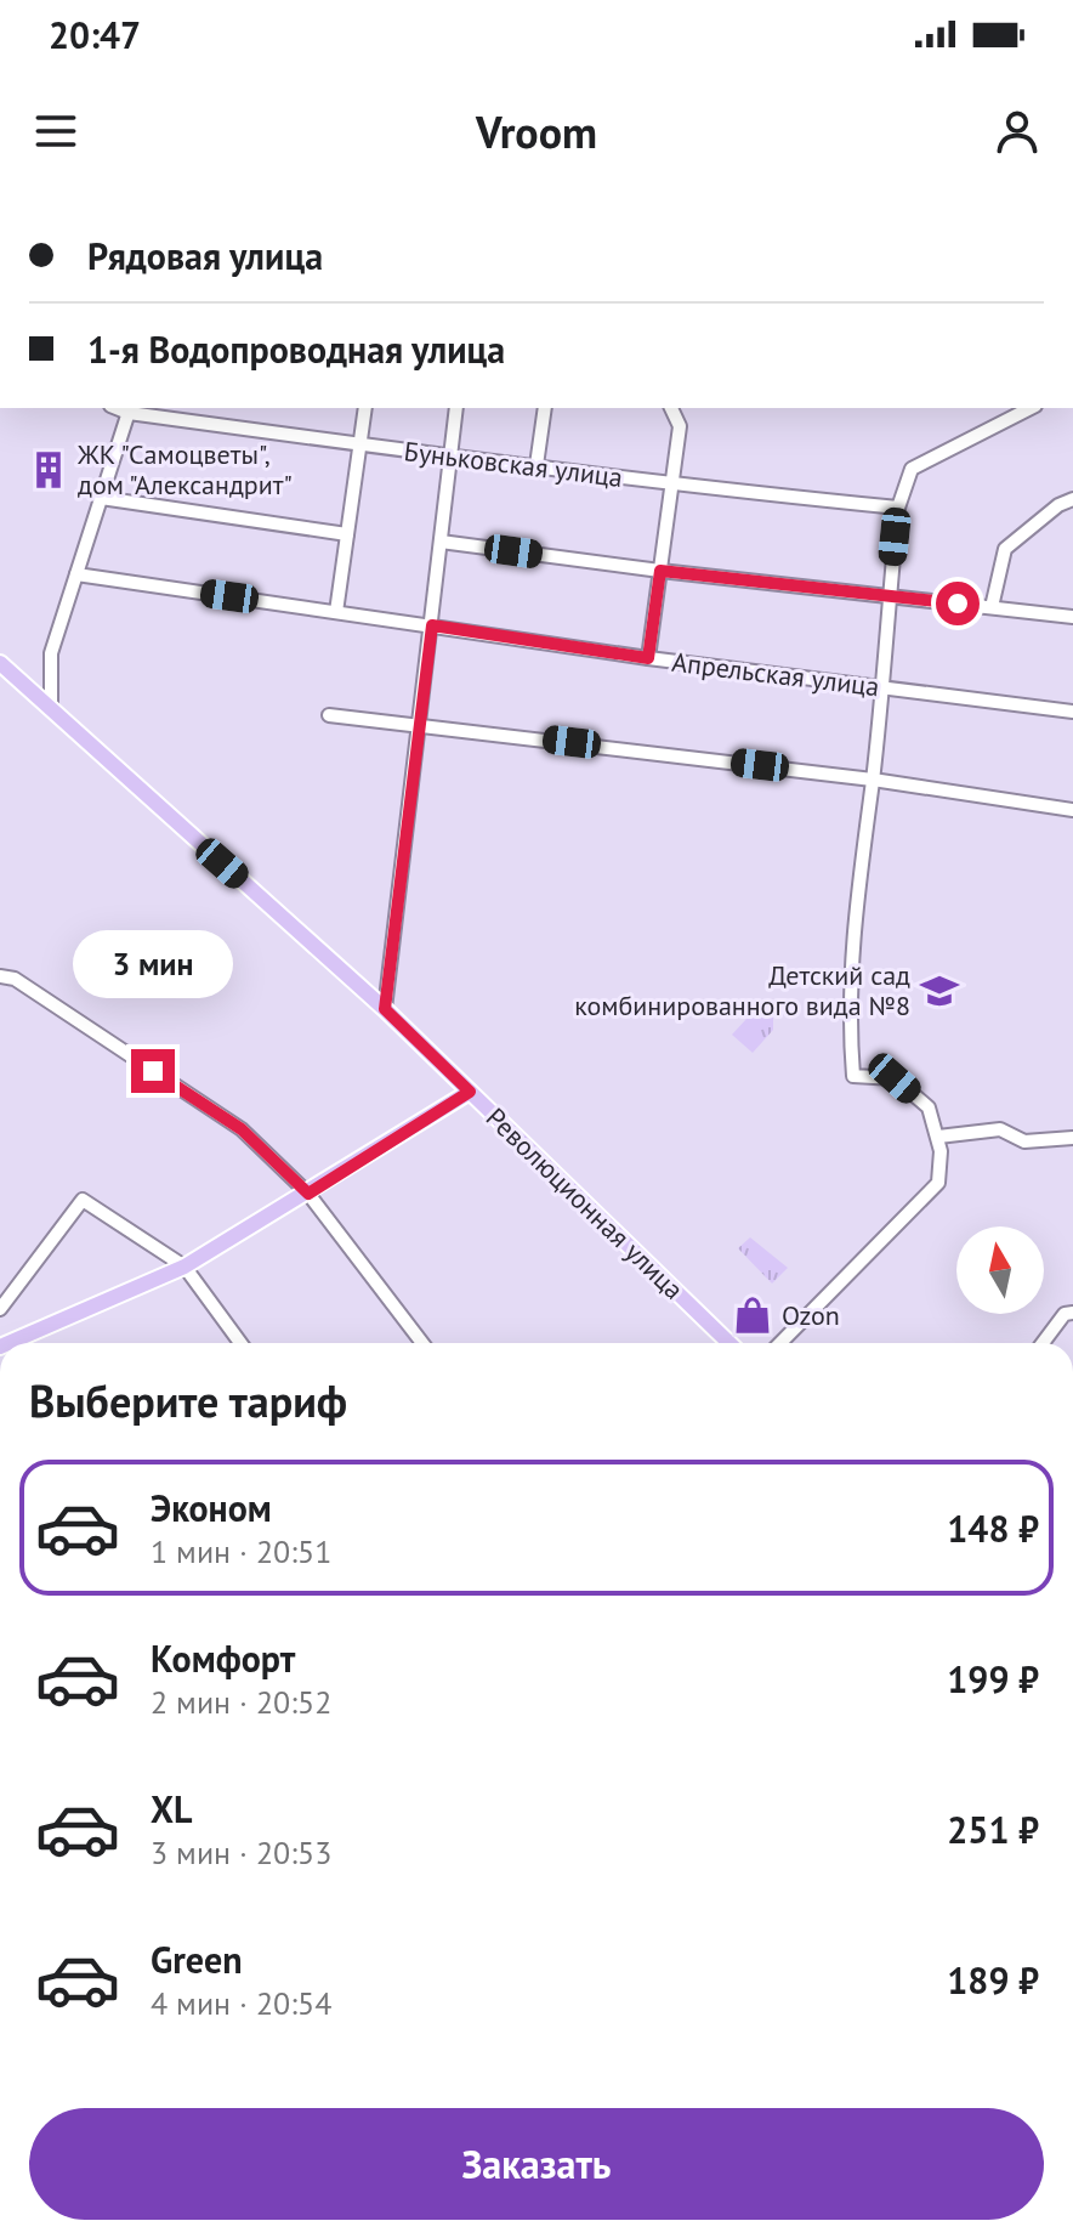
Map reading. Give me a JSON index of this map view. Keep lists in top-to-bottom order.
{
  "streets": {
    "main road": ["Революционная улица"],
    "street": ["Буньковская улица", "Апрельская улица"]
  },
  "places": {
    "building": ["ЖК \"Самоцветы\", дом \"Александрит\""],
    "school or university": ["Детский сад комбинированного вида №8"],
    "shop": ["Ozon"]
  },
  "north": "top",
  "page": {
    "status": "20:47",
    "header": "Vroom",
    "banner": ["Рядовая улица", "1-я Водопроводная улица"],
    "bubble": "3 мин",
    "heading": "Выберите тариф",
    "list": [
      {
        "name": "Эконом",
        "note": "1 мин · 20:51",
        "value": "148 ₽"
      },
      {
        "name": "Комфорт",
        "note": "2 мин · 20:52",
        "value": "199 ₽"
      },
      {
        "name": "XL",
        "note": "3 мин · 20:53",
        "value": "251 ₽"
      },
      {
        "name": "Green",
        "note": "4 мин · 20:54",
        "value": "189 ₽"
      }
    ],
    "buttons": "Заказать"
  }
}
